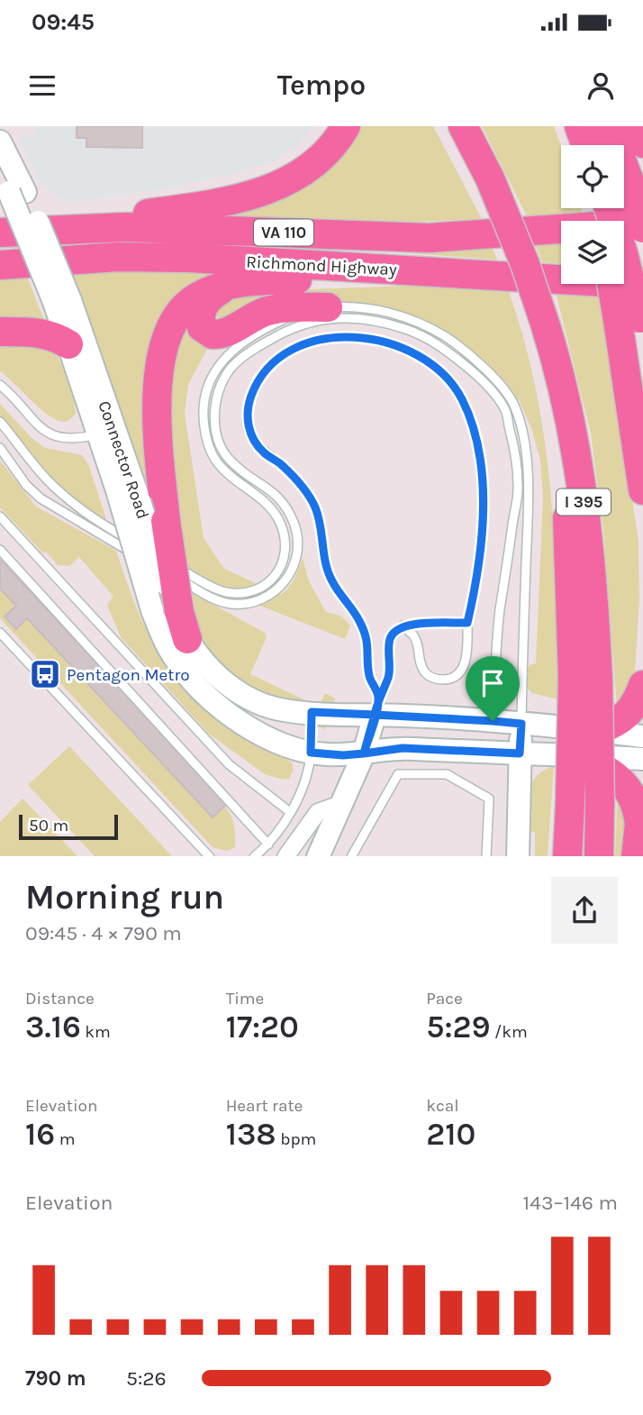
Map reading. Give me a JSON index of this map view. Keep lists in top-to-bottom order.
{
  "streets": {
    "highway": ["VA 110", "Richmond Highway"],
    "street": ["Connector Road"]
  },
  "places": {
    "bus stop": ["Pentagon Metro"]
  },
  "scale_bar": "50 m",
  "page": {
    "status": "09:45",
    "header": "Tempo",
    "scale": "50 m",
    "heading": ["Morning run", "09:45 · 4 × 790 m"],
    "stats": [
      ["Distance", "3.16 km"],
      ["Time", "17:20"],
      ["Pace", "5:29 /km"],
      ["Elevation", "16 m"],
      ["Heart rate", "138 bpm"],
      ["kcal", "210"]
    ],
    "chart": ["Elevation", "143–146 m"],
    "list": [
      {
        "name": "790 m",
        "note": "5:26"
      }
    ]
  }
}
